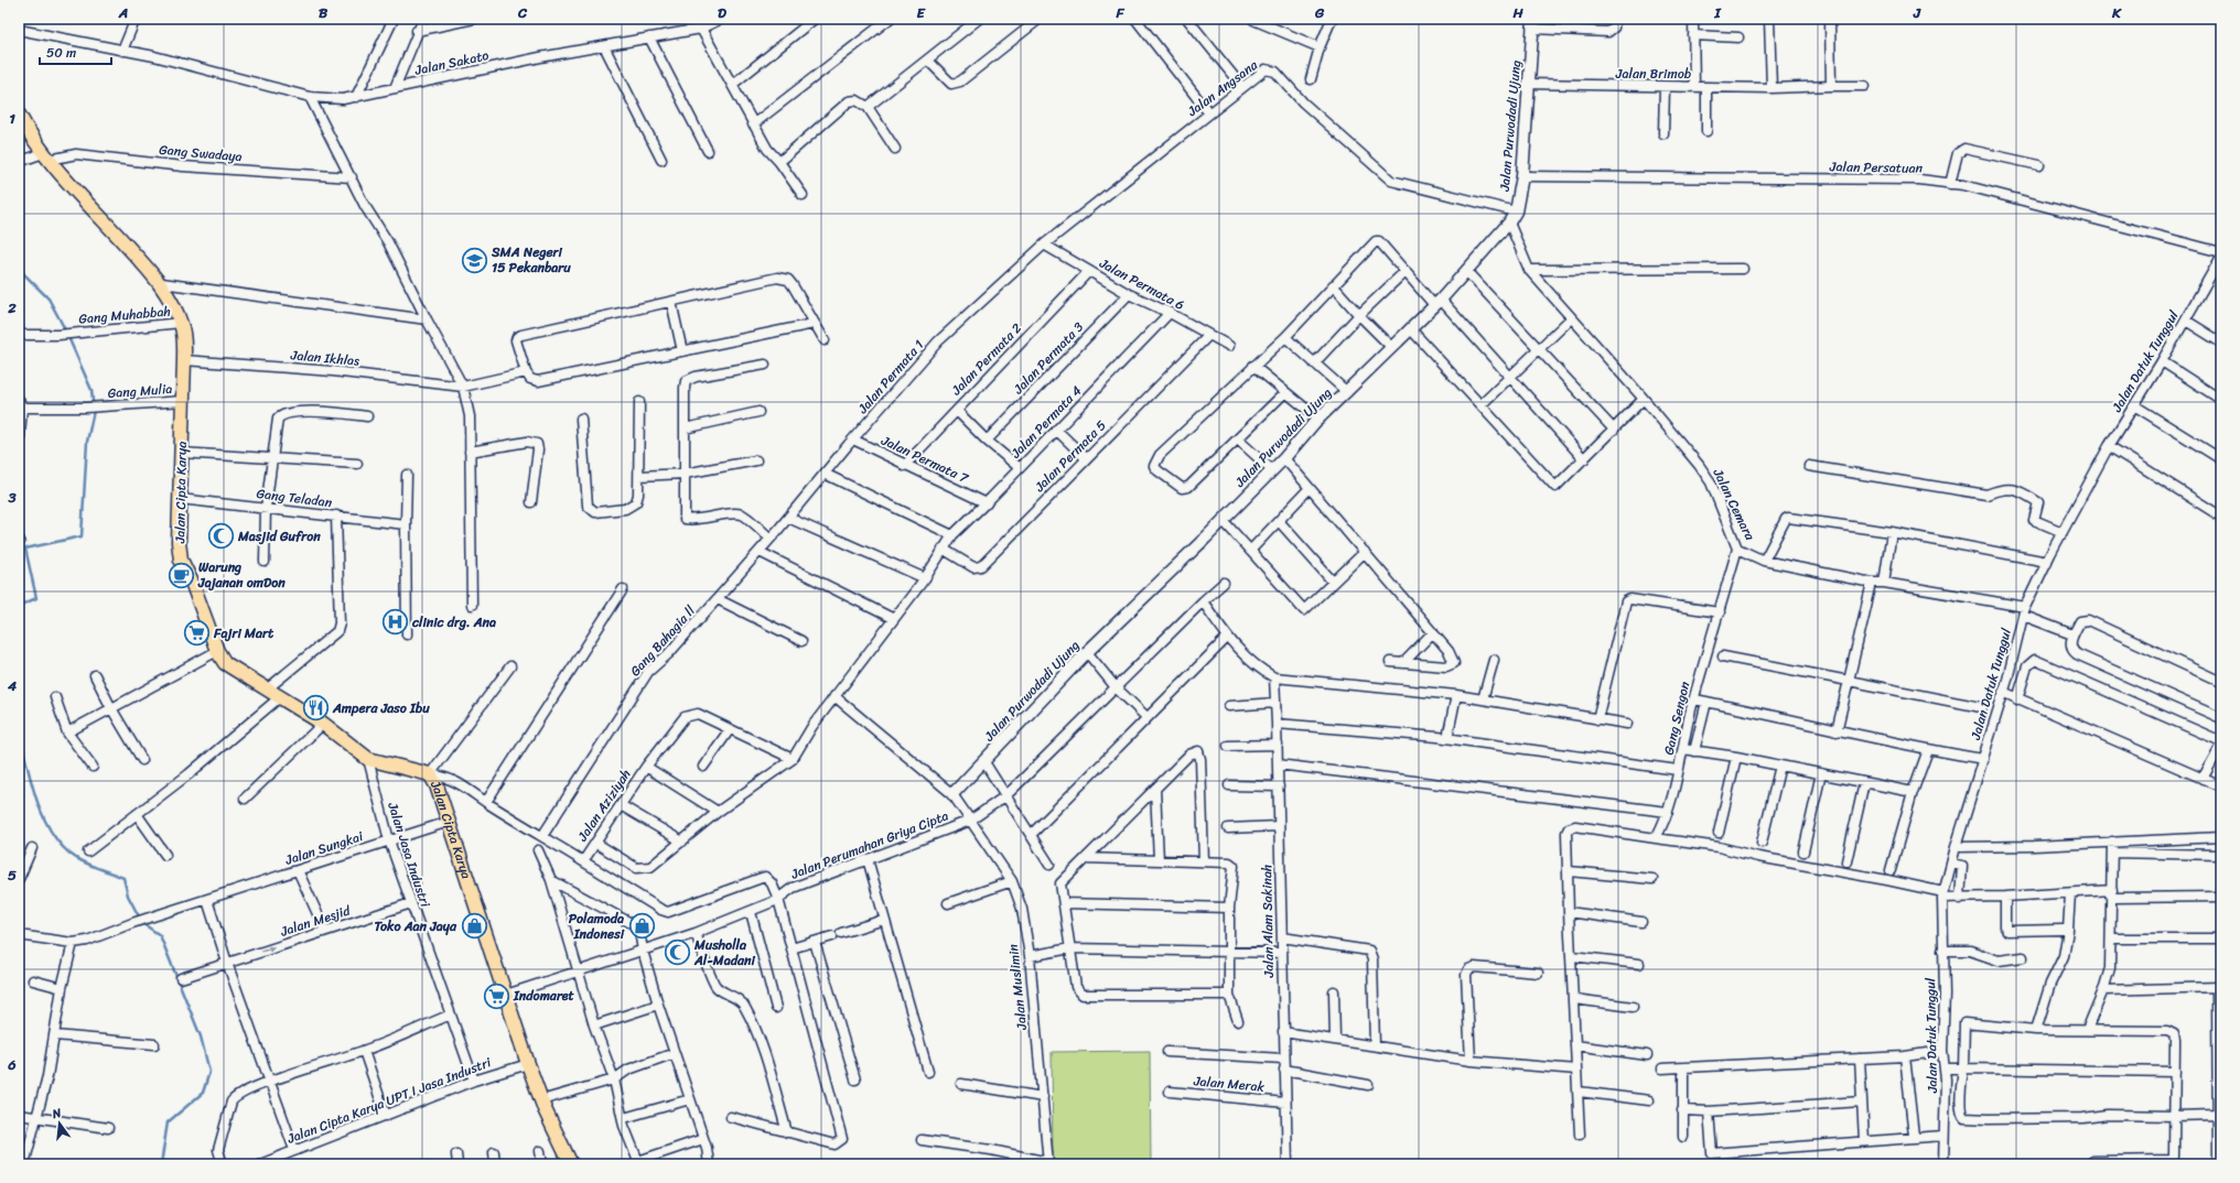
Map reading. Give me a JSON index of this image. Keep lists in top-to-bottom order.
{
  "streets": {
    "main road": ["Jalan Cipta Karya"],
    "street": [
      "Jalan Sakato",
      "Jalan Brimob",
      "Jalan Angsana",
      "Jalan Purwodadi Ujung",
      "Gang Swadaya",
      "Jalan Persatuan",
      "Jalan Permata 6",
      "Gang Muhabbah",
      "Jalan Ikhlas",
      "Jalan Permata 3",
      "Jalan Permata 2",
      "Jalan Datuk Tunggul",
      "Jalan Permata 1",
      "Gang Mulia",
      "Jalan Permata 4",
      "Jalan Permata 5",
      "Jalan Permata 7",
      "Gang Teladan",
      "Jalan Cemara",
      "Gang Bahagia ll",
      "Gang Sengon",
      "Jalan Aziziyah",
      "Jalan Perumahan Griya Cipta",
      "Jalan Sungkai",
      "Jalan Jasa Industri",
      "Jalan Mesjid",
      "Jalan Alam Sakinah",
      "Jalan Muslimin",
      "Jalan Merak",
      "Jalan Cipta Karya UPT I Jasa Industri"
    ]
  },
  "crossings": [
    ["Jalan Brimob", "Jalan Purwodadi Ujung"],
    ["Jalan Angsana", "Jalan Purwodadi Ujung"],
    ["Jalan Angsana", "Jalan Permata 6"],
    ["Jalan Angsana", "Jalan Permata 1"],
    ["Jalan Purwodadi Ujung", "Jalan Persatuan"],
    ["Jalan Purwodadi Ujung", "Jalan Cemara"],
    ["Gang Swadaya", "Jalan Cipta Karya"],
    ["Jalan Permata 6", "Jalan Permata 3"],
    ["Jalan Permata 6", "Jalan Permata 2"],
    ["Jalan Permata 6", "Jalan Permata 1"],
    ["Jalan Permata 6", "Jalan Permata 4"],
    ["Jalan Permata 6", "Jalan Permata 5"],
    ["Gang Muhabbah", "Jalan Cipta Karya"],
    ["Jalan Ikhlas", "Jalan Cipta Karya"],
    ["Jalan Permata 2", "Jalan Permata 7"],
    ["Jalan Datuk Tunggul", "Jalan Cemara"],
    ["Jalan Permata 1", "Jalan Permata 7"],
    ["Jalan Permata 1", "Gang Bahagia ll"],
    ["Gang Mulia", "Jalan Cipta Karya"],
    ["Jalan Permata 4", "Jalan Permata 5"],
    ["Jalan Permata 4", "Jalan Permata 7"],
    ["Jalan Permata 4", "Jalan Aziziyah"],
    ["Jalan Cipta Karya", "Gang Teladan"],
    ["Jalan Cipta Karya", "Jalan Aziziyah"],
    ["Jalan Cipta Karya", "Jalan Perumahan Griya Cipta"],
    ["Jalan Cipta Karya", "Jalan Sungkai"],
    ["Jalan Cipta Karya", "Jalan Jasa Industri"],
    ["Jalan Cipta Karya", "Jalan Cipta Karya UPT I Jasa Industri"],
    ["Jalan Cemara", "Gang Sengon"],
    ["Gang Bahagia ll", "Jalan Aziziyah"],
    ["Jalan Perumahan Griya Cipta", "Jalan Muslimin"],
    ["Jalan Sungkai", "Jalan Jasa Industri"],
    ["Jalan Jasa Industri", "Jalan Mesjid"],
    ["Jalan Jasa Industri", "Jalan Cipta Karya UPT I Jasa Industri"],
    ["Jalan Alam Sakinah", "Jalan Merak"]
  ],
  "one_way": ["Jalan Mesjid"],
  "places": {
    "school or university": ["SMA Negeri 15 Pekanbaru"],
    "mosque": ["Masjid Gufron", "Musholla Al-Madani"],
    "cafe": ["Warung Jajanan omDon"],
    "hospital": ["clinic drg. Ana"],
    "supermarket": ["Fajri Mart", "Indomaret"],
    "restaurant": ["Ampera Jaso Ibu"],
    "shop": ["Toko Aan Jaya", "Polamoda Indonesi"]
  },
  "scale_bar": "50 m",
  "north": "top",
  "grid": {
    "columns": [
      "A",
      "B",
      "C",
      "D",
      "E",
      "F",
      "G",
      "H",
      "I",
      "J",
      "K"
    ],
    "rows": [
      "1",
      "2",
      "3",
      "4",
      "5",
      "6"
    ]
  }
}
